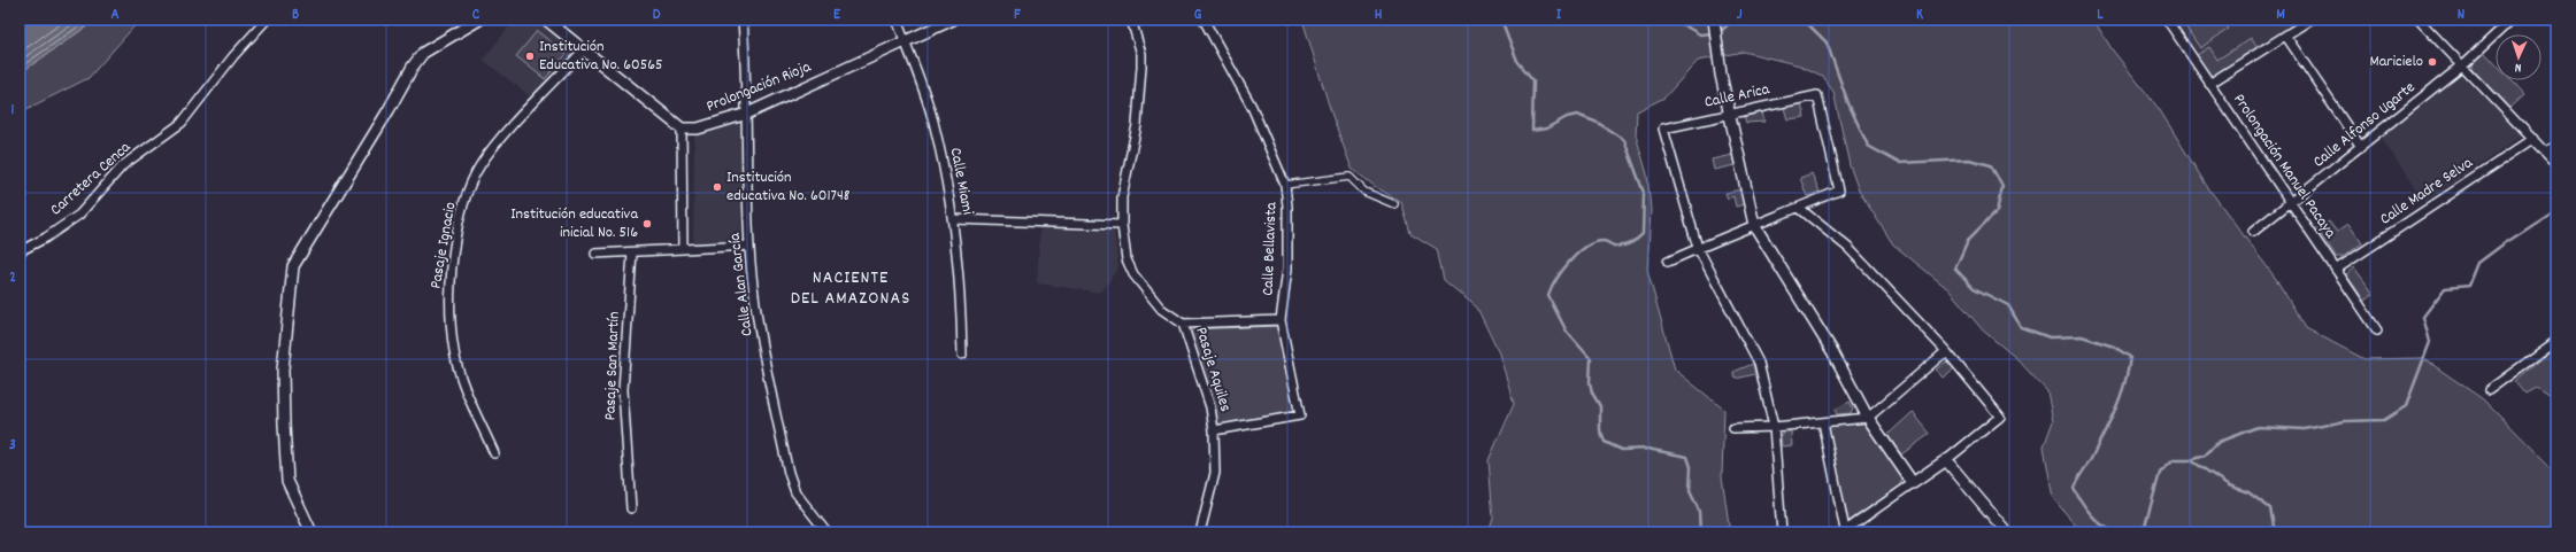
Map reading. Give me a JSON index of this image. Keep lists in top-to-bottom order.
{
  "streets": {
    "street": [
      "Prolongación Rioja",
      "Calle Arica",
      "Calle Alfonso Ugarte",
      "Prolongación Manuel Pacaya",
      "Carretera Cenca",
      "Calle Miami",
      "Calle Madre Selva",
      "Pasaje Ignacio",
      "Calle Bellavista",
      "Calle Alan García",
      "Pasaje San Martín",
      "Pasaje Aquiles"
    ]
  },
  "crossings": [
    ["Prolongación Rioja", "Calle Miami"],
    ["Prolongación Rioja", "Calle Alan García"],
    ["Calle Alfonso Ugarte", "Prolongación Manuel Pacaya"],
    ["Prolongación Manuel Pacaya", "Calle Madre Selva"],
    ["Calle Bellavista", "Pasaje Aquiles"]
  ],
  "districts": ["NACIENTE DEL AMAZONAS"],
  "places": [
    "Institución Educativa No. 60565",
    "Maricielo",
    "Institución educativa No. 601748",
    "Institución educativa inicial No. 516"
  ],
  "north": "bottom",
  "grid": {
    "columns": [
      "A",
      "B",
      "C",
      "D",
      "E",
      "F",
      "G",
      "H",
      "I",
      "J",
      "K",
      "L",
      "M",
      "N"
    ],
    "rows": ["1", "2", "3"]
  }
}
